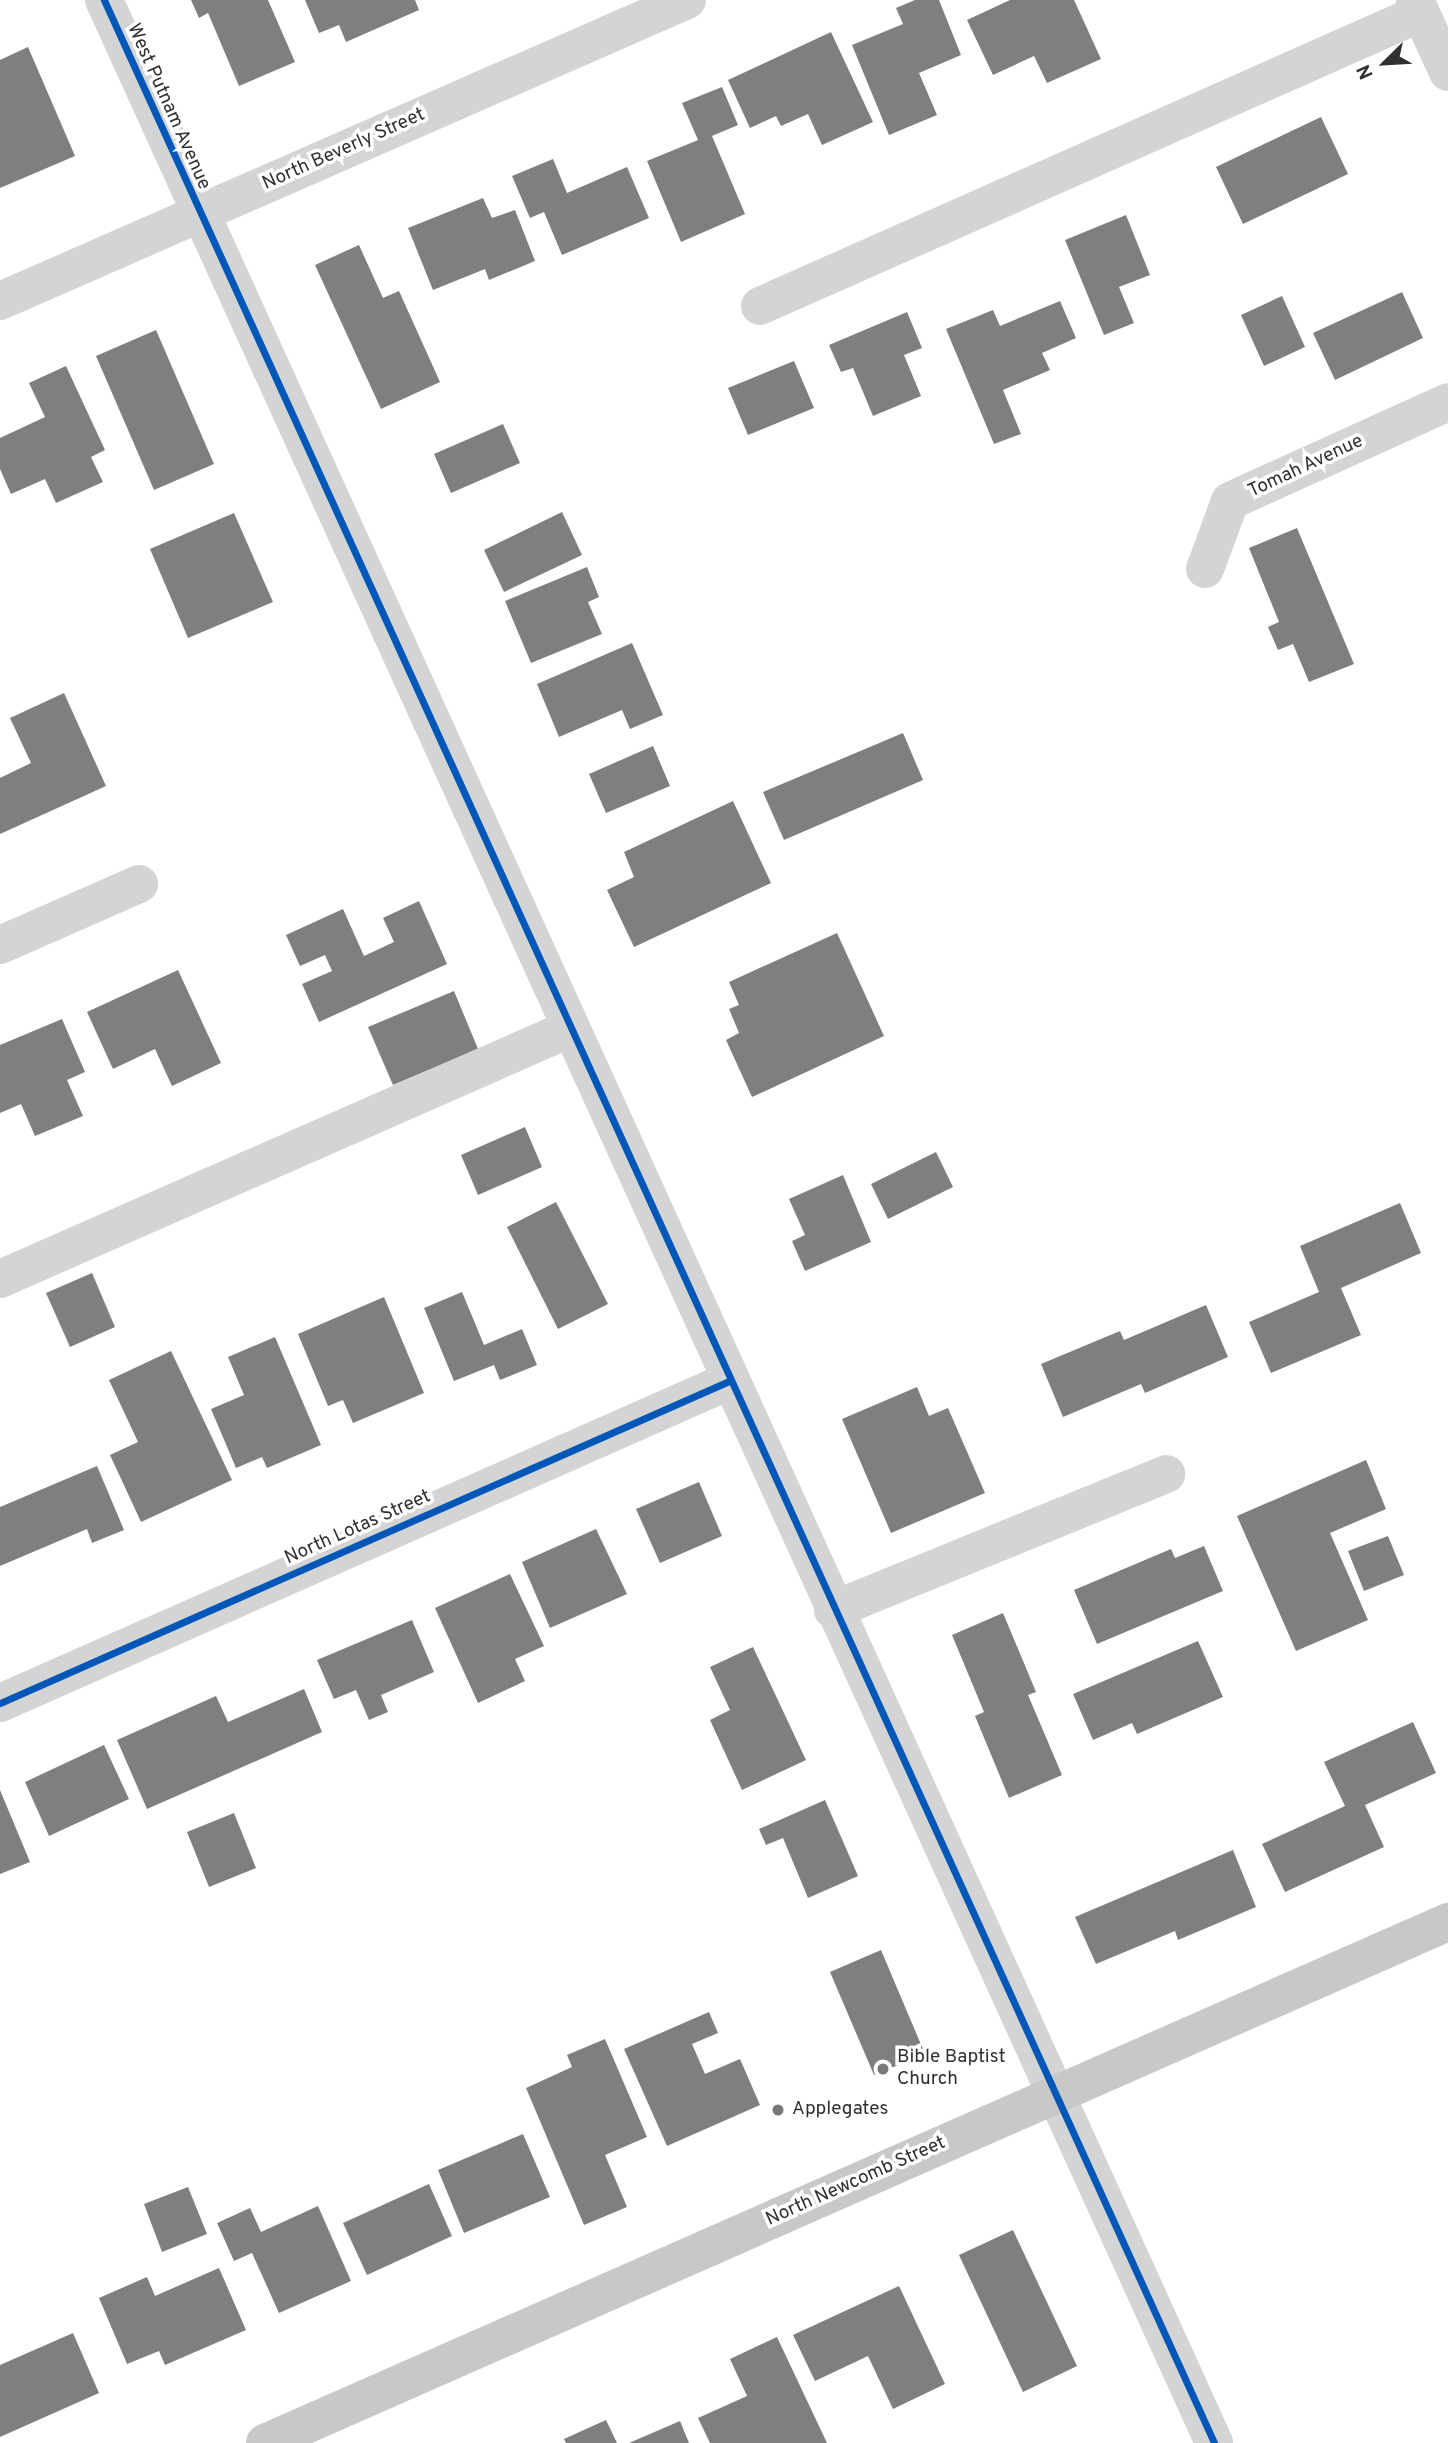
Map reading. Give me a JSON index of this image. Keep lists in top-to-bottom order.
{
  "streets": {
    "main road": ["North Newcomb Street"],
    "street": [
      "West Putnam Avenue",
      "North Beverly Street",
      "Tomah Avenue",
      "North Lotas Street"
    ]
  },
  "crossings": [
    ["West Putnam Avenue", "North Beverly Street"],
    ["West Putnam Avenue", "North Lotas Street"],
    ["West Putnam Avenue", "North Newcomb Street"]
  ],
  "places": ["Bible Baptist Church", "Applegates"],
  "north": "bottom left"
}
